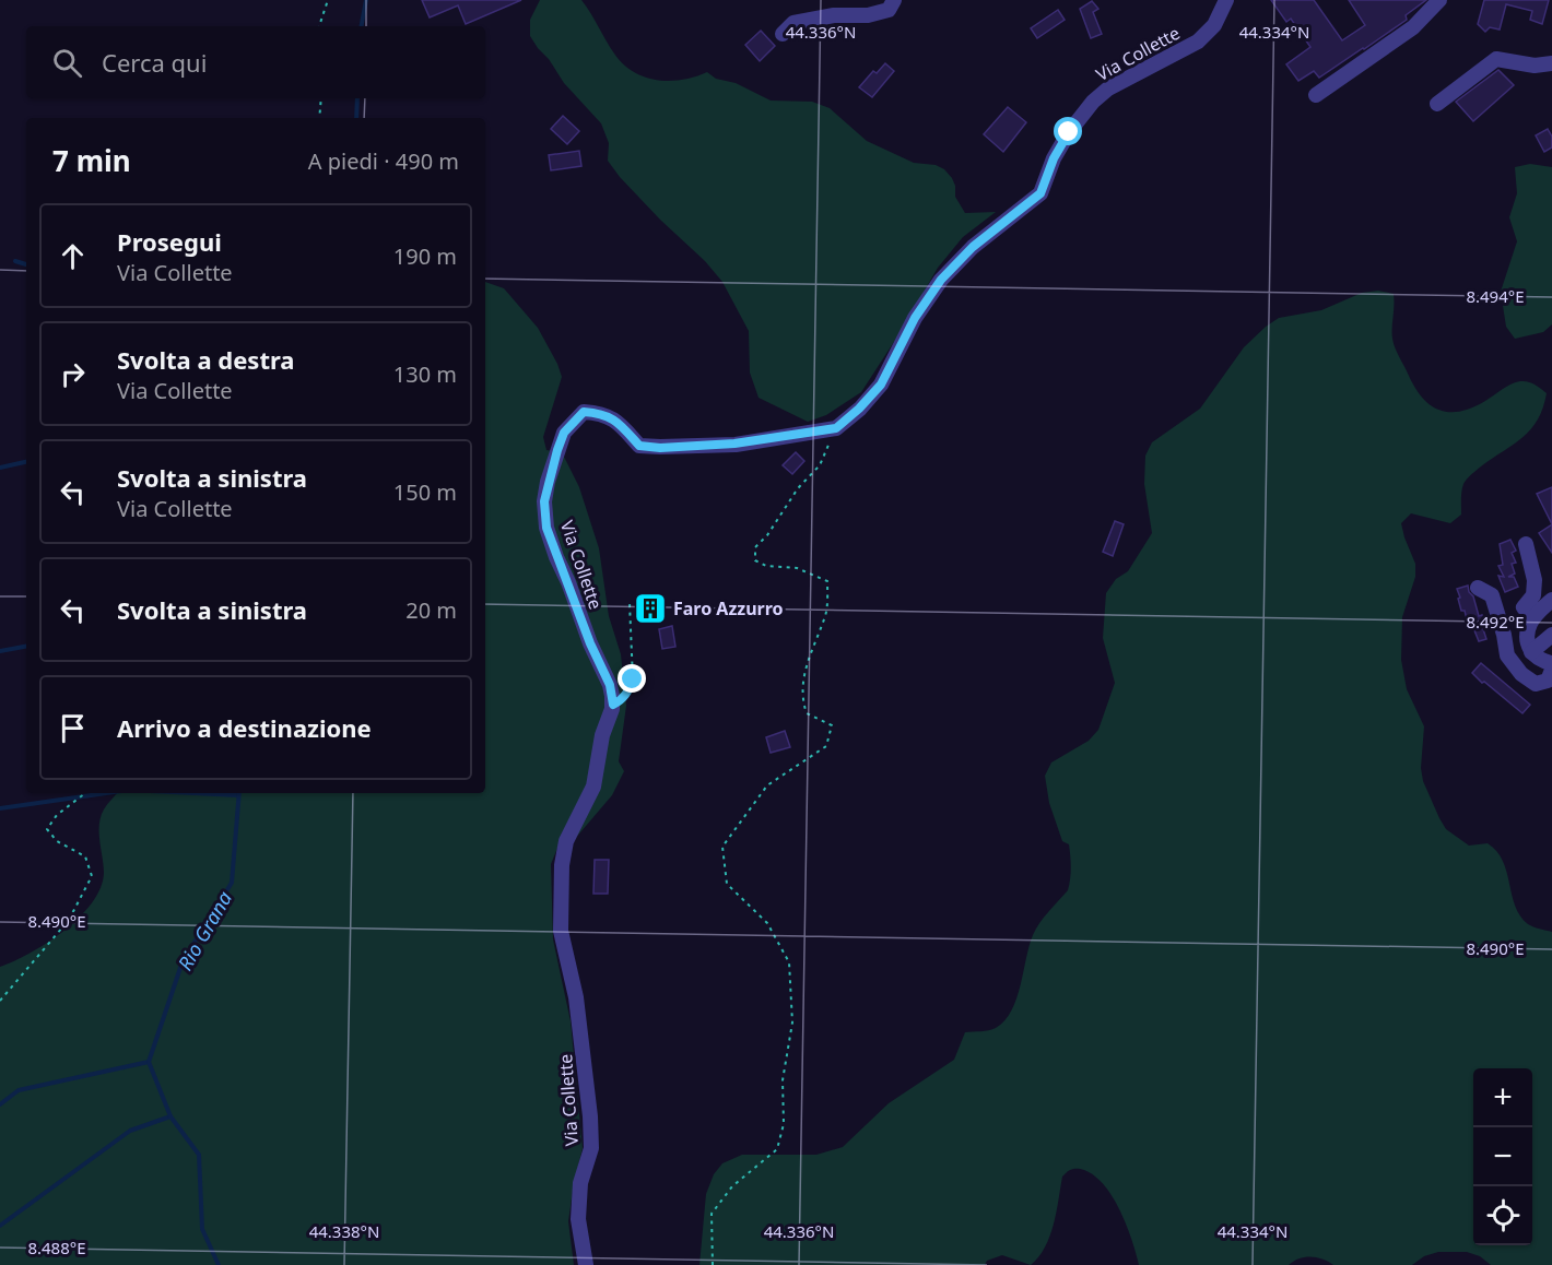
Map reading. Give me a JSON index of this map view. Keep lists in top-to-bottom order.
{
  "streets": {
    "street": ["Via Collette"]
  },
  "water": ["Rio Grana"],
  "places": {
    "building": ["Faro Azzurro"]
  },
  "page": {
    "search": "Cerca qui",
    "heading": ["7 min", "A piedi · 490 m"],
    "list": [
      ["Prosegui", "Via Collette", "190 m"],
      ["Svolta a destra", "Via Collette", "130 m"],
      ["Svolta a sinistra", "Via Collette", "150 m"],
      ["Svolta a sinistra", "20 m"],
      "Arrivo a destinazione"
    ],
    "map_buttons": ["+", "−"]
  },
  "coordinates": [
    "44.336°N",
    "44.334°N",
    "8.494°E",
    "8.492°E",
    "8.490°E",
    "44.338°N",
    "8.488°E"
  ]
}
